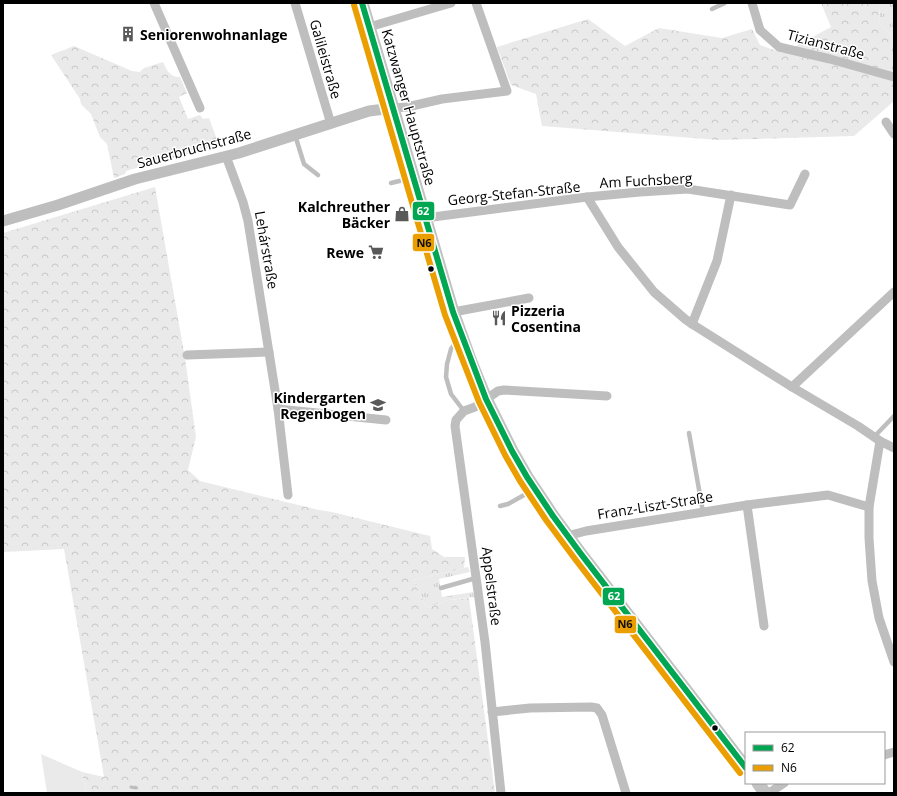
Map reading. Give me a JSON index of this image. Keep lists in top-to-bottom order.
{
  "streets": {
    "main road": ["Katzwanger Hauptstraße"],
    "street": [
      "Tizianstraße",
      "Galileistraße",
      "Sauerbruchstraße",
      "Am Fuchsberg",
      "Georg-Stefan-Straße",
      "Lehárstraße",
      "Franz-Liszt-Straße",
      "Appelstraße"
    ]
  },
  "crossings": [
    ["Galileistraße", "Sauerbruchstraße"],
    ["Katzwanger Hauptstraße", "Sauerbruchstraße"],
    ["Katzwanger Hauptstraße", "Georg-Stefan-Straße"],
    ["Katzwanger Hauptstraße", "Franz-Liszt-Straße"],
    ["Sauerbruchstraße", "Lehárstraße"],
    ["Am Fuchsberg", "Georg-Stefan-Straße"]
  ],
  "places": {
    "building": ["Seniorenwohnanlage"],
    "shop": ["Kalchreuther Bäcker"],
    "supermarket": ["Rewe"],
    "restaurant": ["Pizzeria Cosentina"],
    "school or university": ["Kindergarten Regenbogen"]
  },
  "lines": ["transit line 62", "transit line N6"],
  "legend": ["62", "N6"]
}
